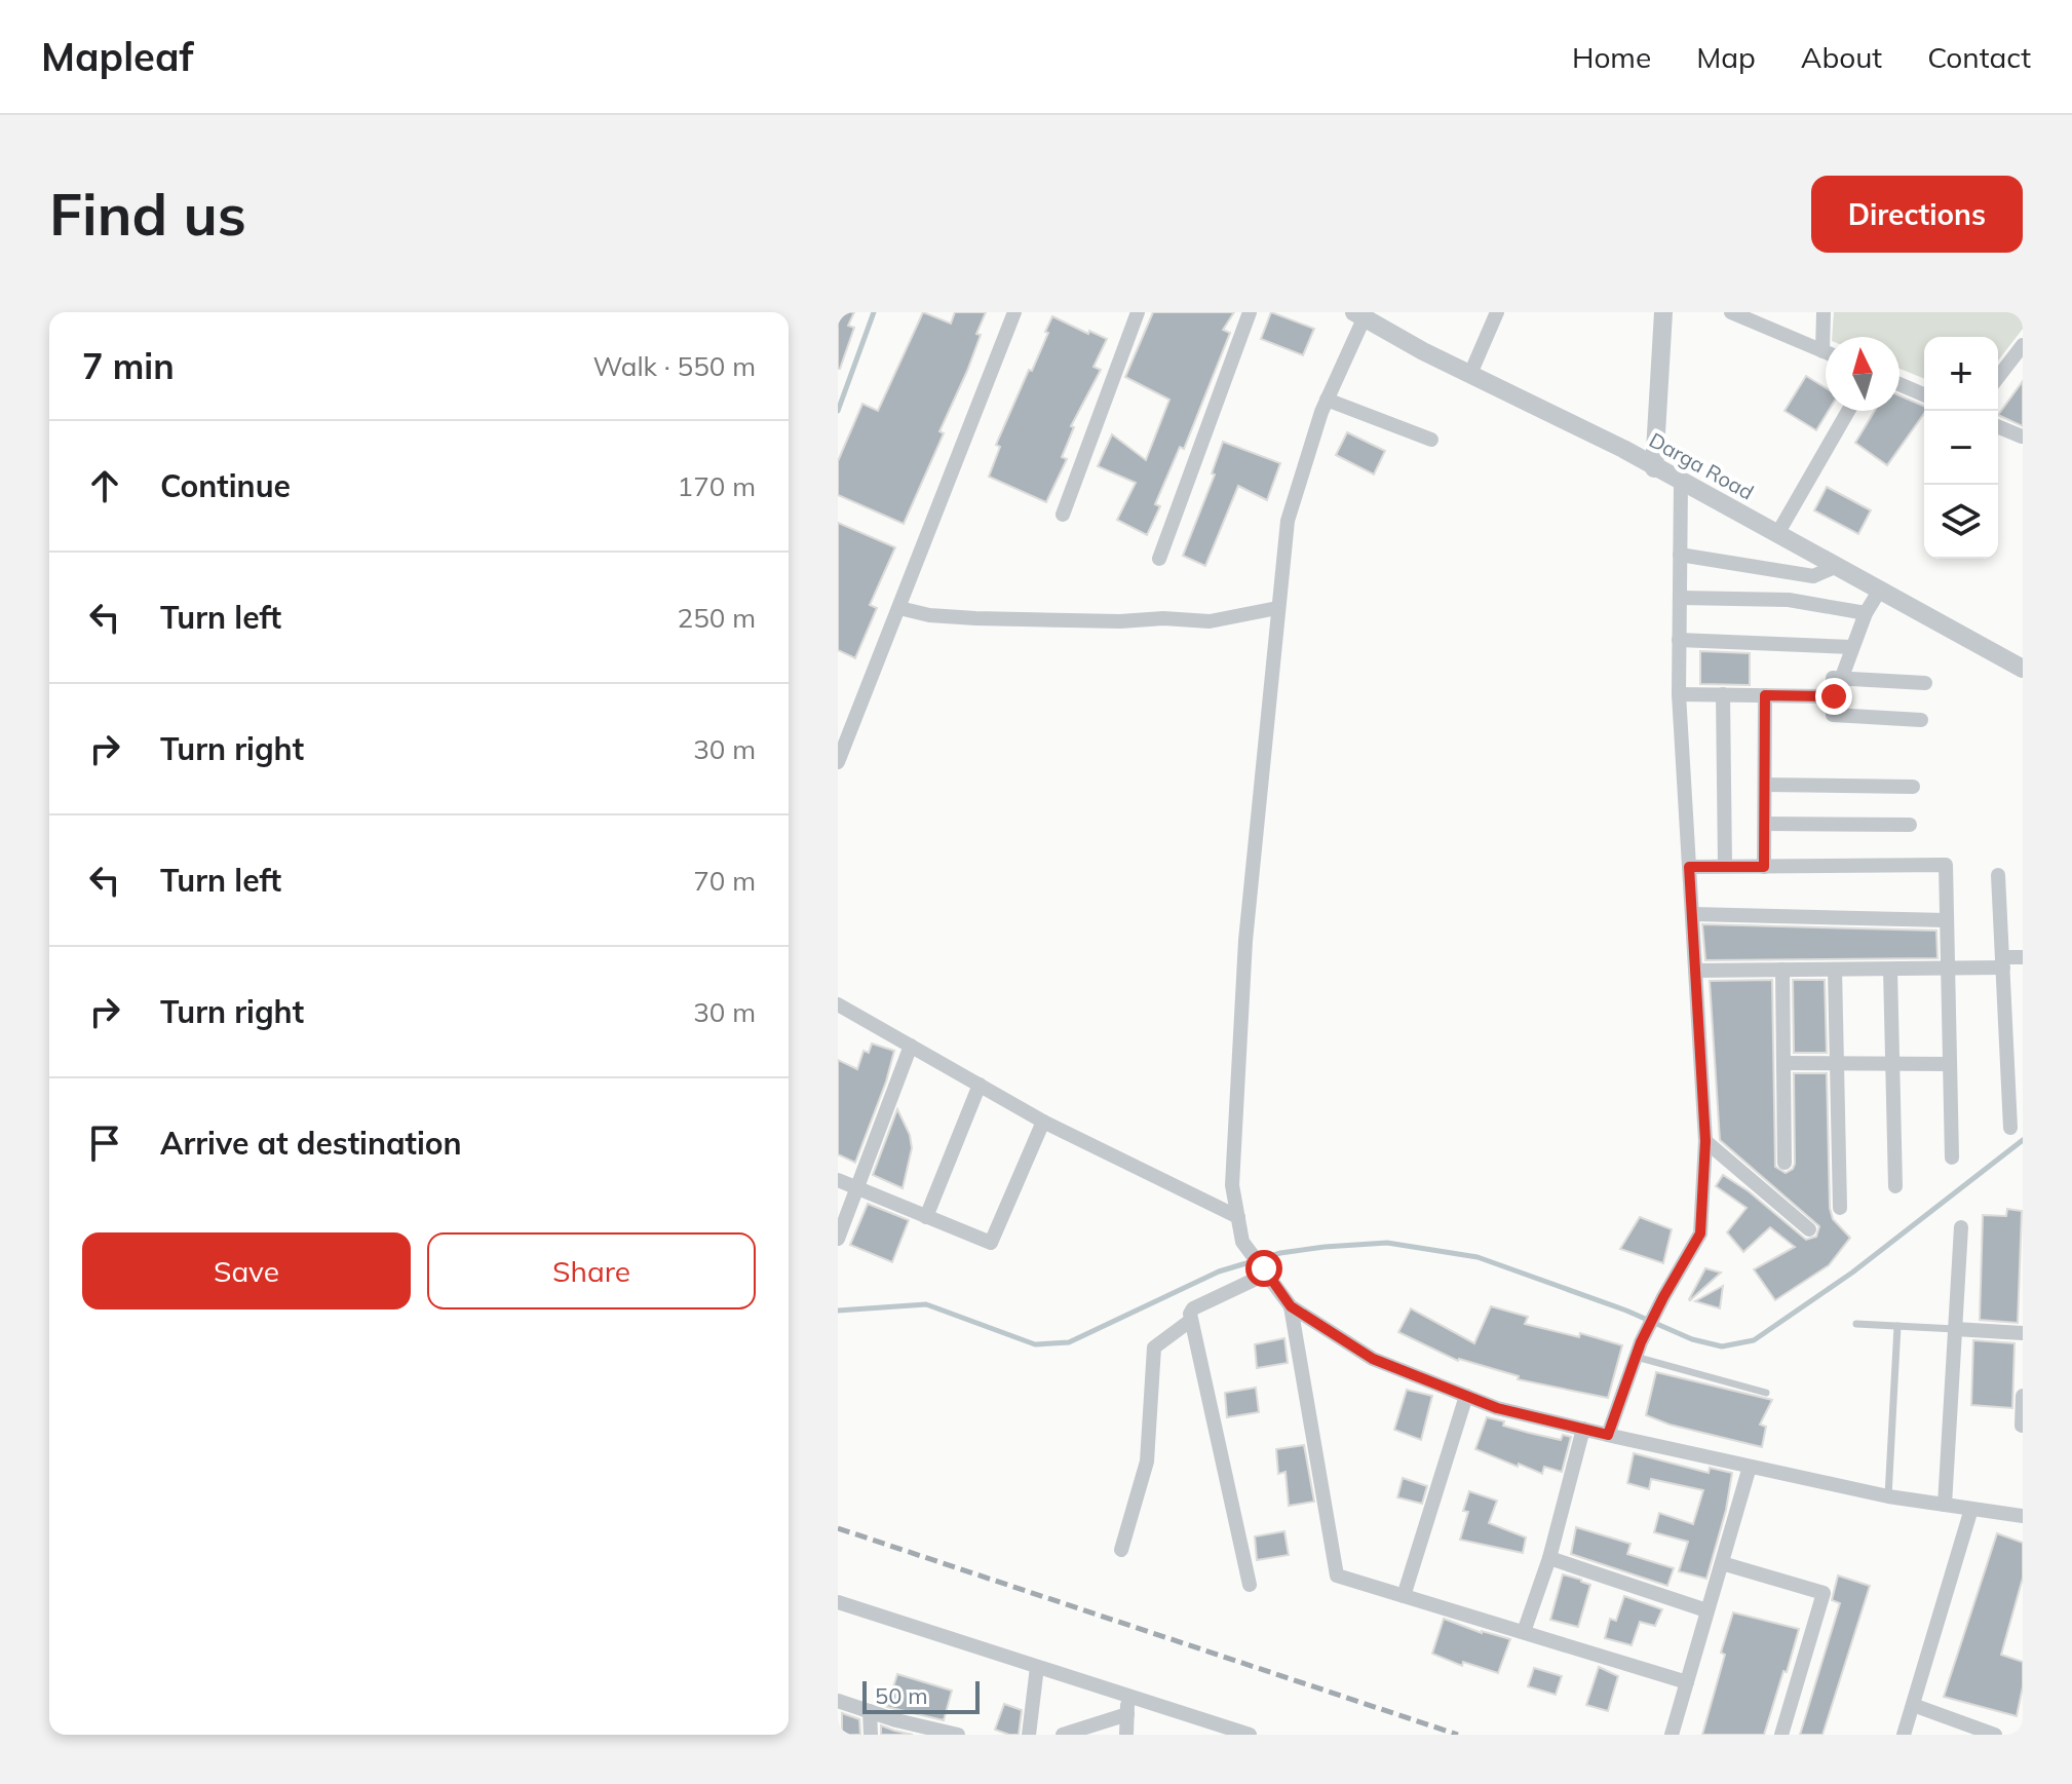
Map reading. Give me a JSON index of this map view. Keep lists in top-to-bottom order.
{
  "streets": {
    "street": ["Darga Road"]
  },
  "scale_bar": "50 m",
  "north": "top",
  "page": {
    "header": "Mapleaf",
    "nav": [
      "Home",
      "Map",
      "About",
      "Contact"
    ],
    "buttons": [
      "Directions",
      ["Save", "Share"]
    ],
    "title": "Find us",
    "heading": ["7 min", "Walk · 550 m"],
    "map_buttons": ["+", "−"],
    "list": [
      ["Continue", "170 m"],
      ["Turn left", "250 m"],
      ["Turn right", "30 m"],
      ["Turn left", "70 m"],
      ["Turn right", "30 m"],
      "Arrive at destination"
    ],
    "scale": "50 m"
  }
}
